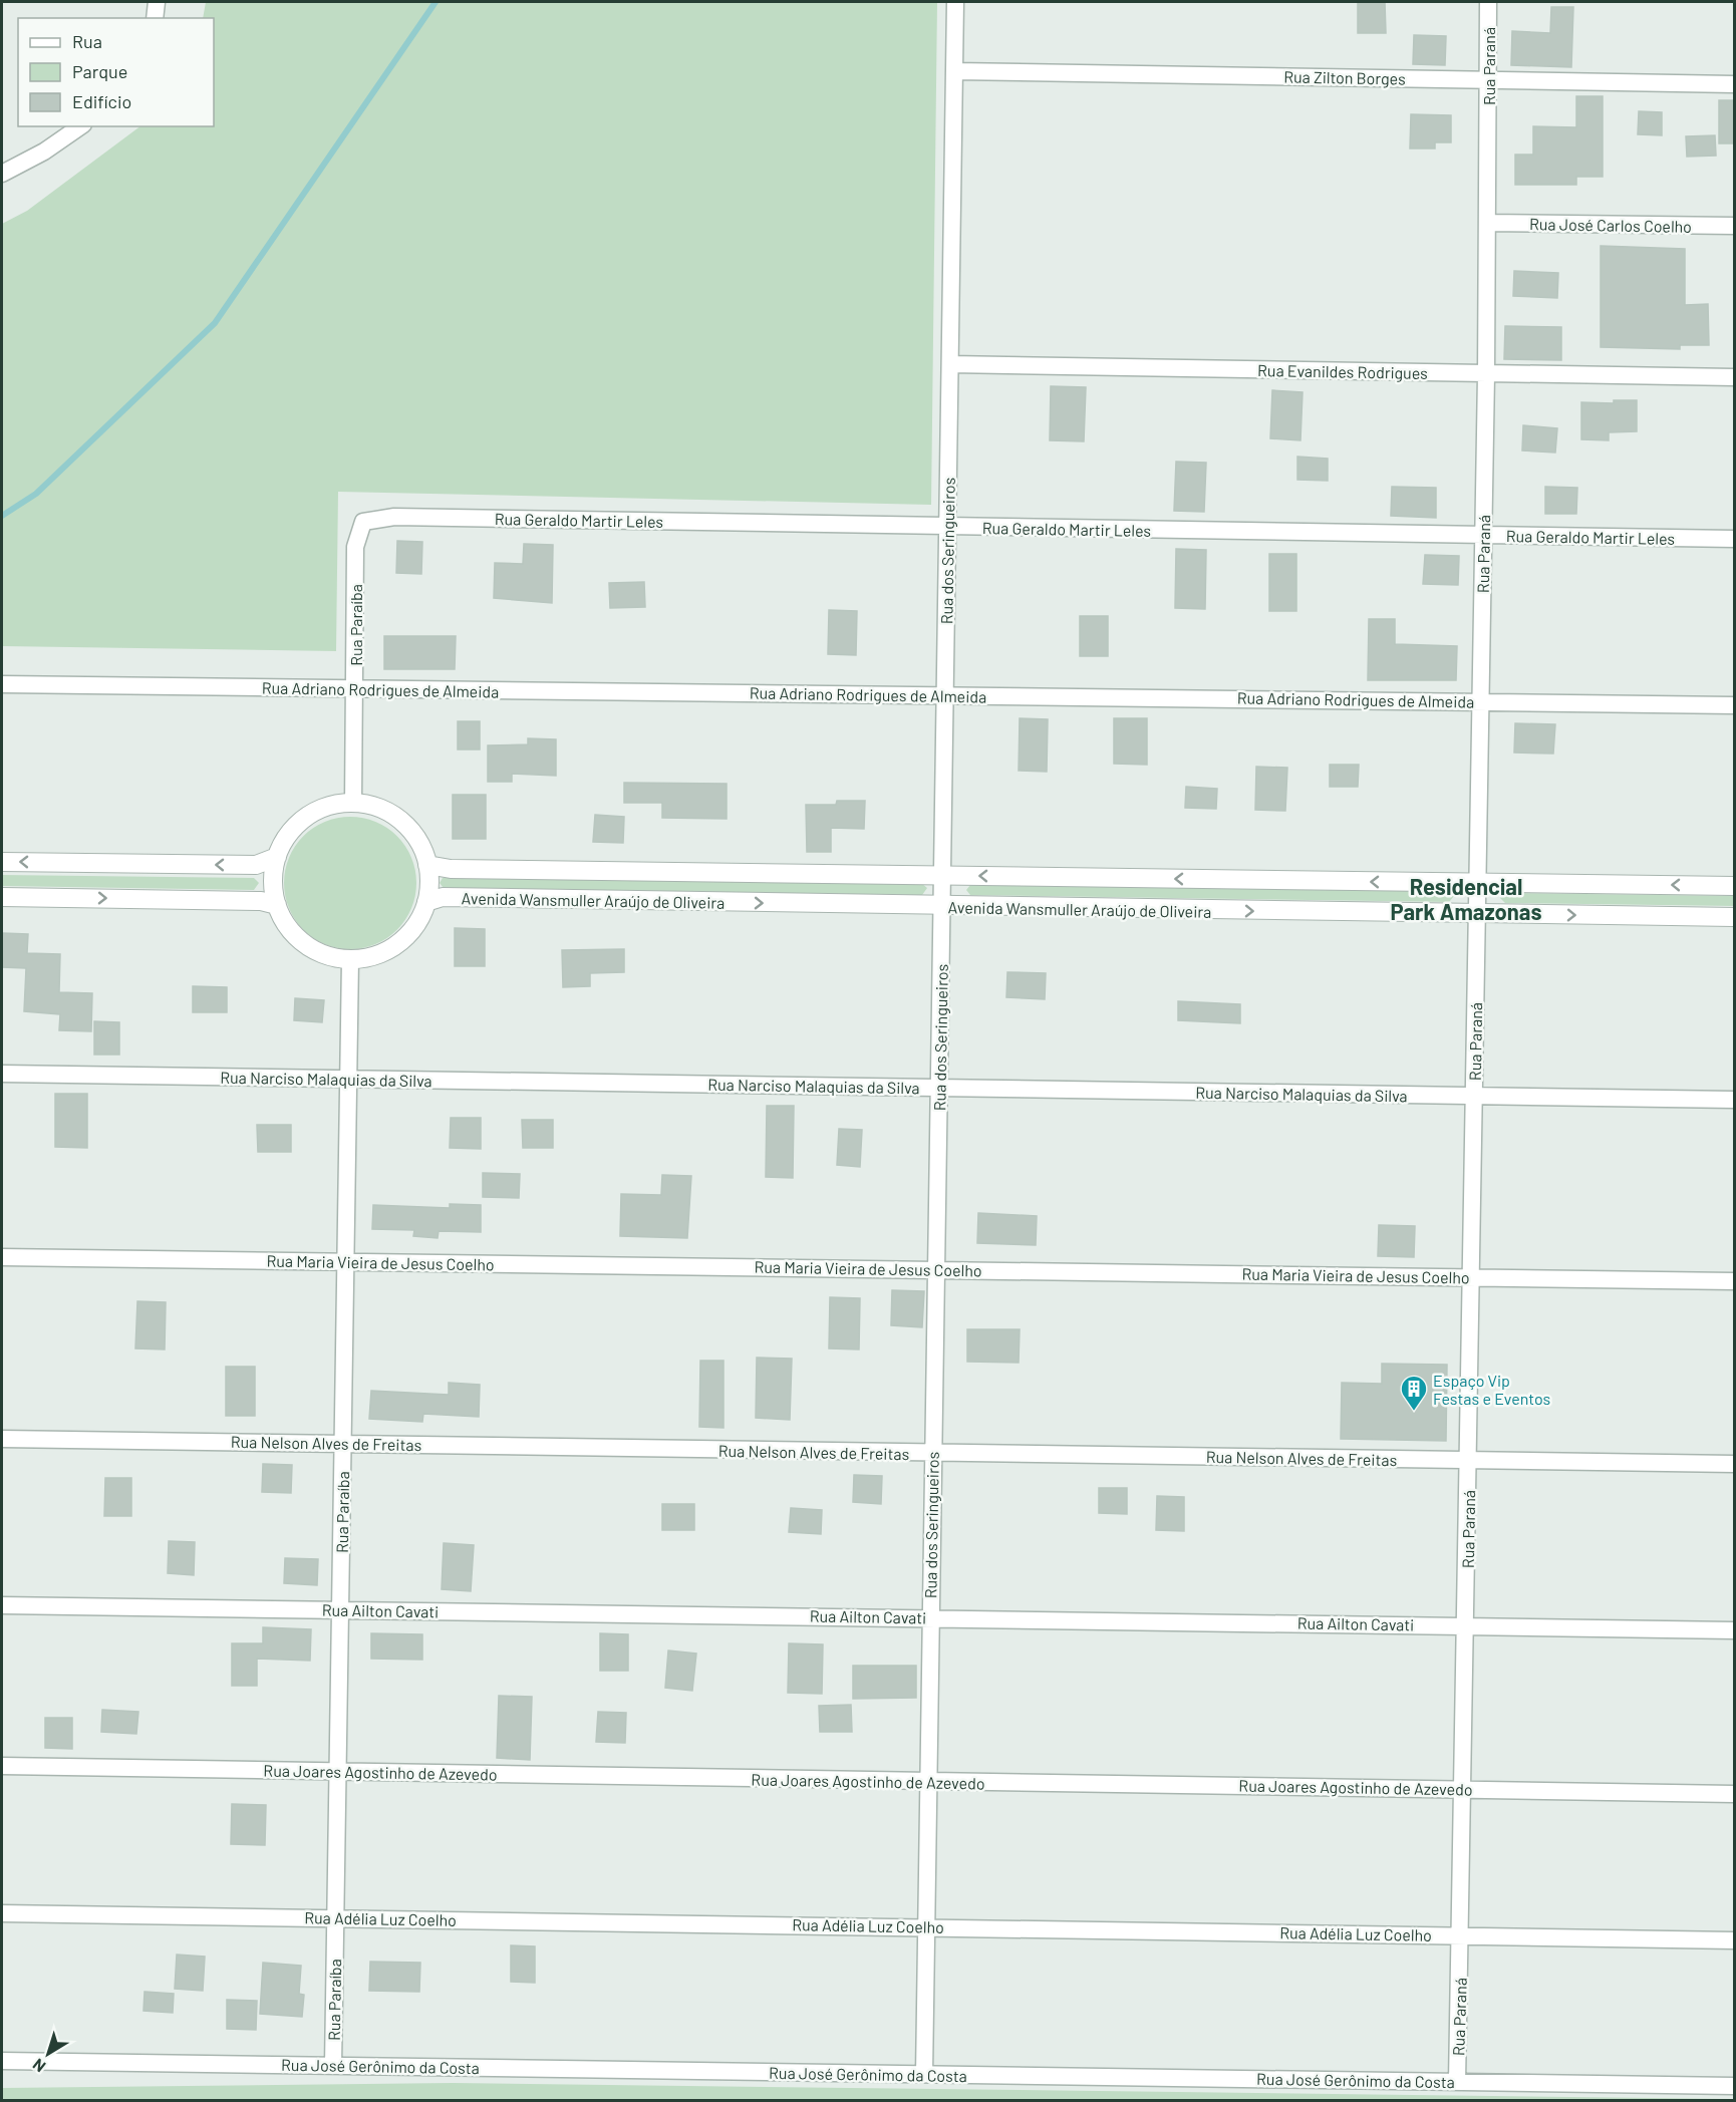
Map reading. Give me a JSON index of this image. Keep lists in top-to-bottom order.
{
  "streets": {
    "street": [
      "Rua Paraná",
      "Rua Zilton Borges",
      "Rua José Carlos Coelho",
      "Rua Evanildes Rodrigues",
      "Rua Geraldo Martir Leles",
      "Rua dos Seringueiros",
      "Rua Paraíba",
      "Rua Adriano Rodrigues de Almeida",
      "Avenida Wansmuller Araújo de Oliveira",
      "Rua Narciso Malaquias da Silva",
      "Rua Maria Vieira de Jesus Coelho",
      "Rua Nelson Alves de Freitas",
      "Rua Ailton Cavati",
      "Rua Joares Agostinho de Azevedo",
      "Rua Adélia Luz Coelho",
      "Rua José Gerônimo da Costa"
    ]
  },
  "crossings": [
    ["Rua Paraná", "Rua Zilton Borges"],
    ["Rua Paraná", "Rua José Carlos Coelho"],
    ["Rua Paraná", "Rua Evanildes Rodrigues"],
    ["Rua Paraná", "Rua Geraldo Martir Leles"],
    ["Rua Paraná", "Rua Adriano Rodrigues de Almeida"],
    ["Rua Paraná", "Avenida Wansmuller Araújo de Oliveira"],
    ["Rua Paraná", "Rua Narciso Malaquias da Silva"],
    ["Rua Paraná", "Rua Maria Vieira de Jesus Coelho"],
    ["Rua Paraná", "Rua Nelson Alves de Freitas"],
    ["Rua Paraná", "Rua Ailton Cavati"],
    ["Rua Paraná", "Rua Joares Agostinho de Azevedo"],
    ["Rua Paraná", "Rua Adélia Luz Coelho"],
    ["Rua Paraná", "Rua José Gerônimo da Costa"],
    ["Rua Zilton Borges", "Rua dos Seringueiros"],
    ["Rua Evanildes Rodrigues", "Rua dos Seringueiros"],
    ["Rua Geraldo Martir Leles", "Rua dos Seringueiros"],
    ["Rua Geraldo Martir Leles", "Rua Paraíba"],
    ["Rua dos Seringueiros", "Rua Adriano Rodrigues de Almeida"],
    ["Rua dos Seringueiros", "Avenida Wansmuller Araújo de Oliveira"],
    ["Rua dos Seringueiros", "Rua Narciso Malaquias da Silva"],
    ["Rua dos Seringueiros", "Rua Maria Vieira de Jesus Coelho"],
    ["Rua dos Seringueiros", "Rua Nelson Alves de Freitas"],
    ["Rua dos Seringueiros", "Rua Ailton Cavati"],
    ["Rua dos Seringueiros", "Rua Joares Agostinho de Azevedo"],
    ["Rua dos Seringueiros", "Rua Adélia Luz Coelho"],
    ["Rua dos Seringueiros", "Rua José Gerônimo da Costa"],
    ["Rua Paraíba", "Rua Adriano Rodrigues de Almeida"],
    ["Rua Paraíba", "Avenida Wansmuller Araújo de Oliveira"],
    ["Rua Paraíba", "Rua Narciso Malaquias da Silva"],
    ["Rua Paraíba", "Rua Maria Vieira de Jesus Coelho"],
    ["Rua Paraíba", "Rua Nelson Alves de Freitas"],
    ["Rua Paraíba", "Rua Ailton Cavati"],
    ["Rua Paraíba", "Rua Joares Agostinho de Azevedo"],
    ["Rua Paraíba", "Rua Adélia Luz Coelho"],
    ["Rua Paraíba", "Rua José Gerônimo da Costa"]
  ],
  "districts": ["Residencial Park Amazonas"],
  "places": {
    "building": ["Espaço Vip Festas e Eventos"]
  },
  "legend": ["Rua", "Parque", "Edifício"],
  "north": "bottom left"
}
